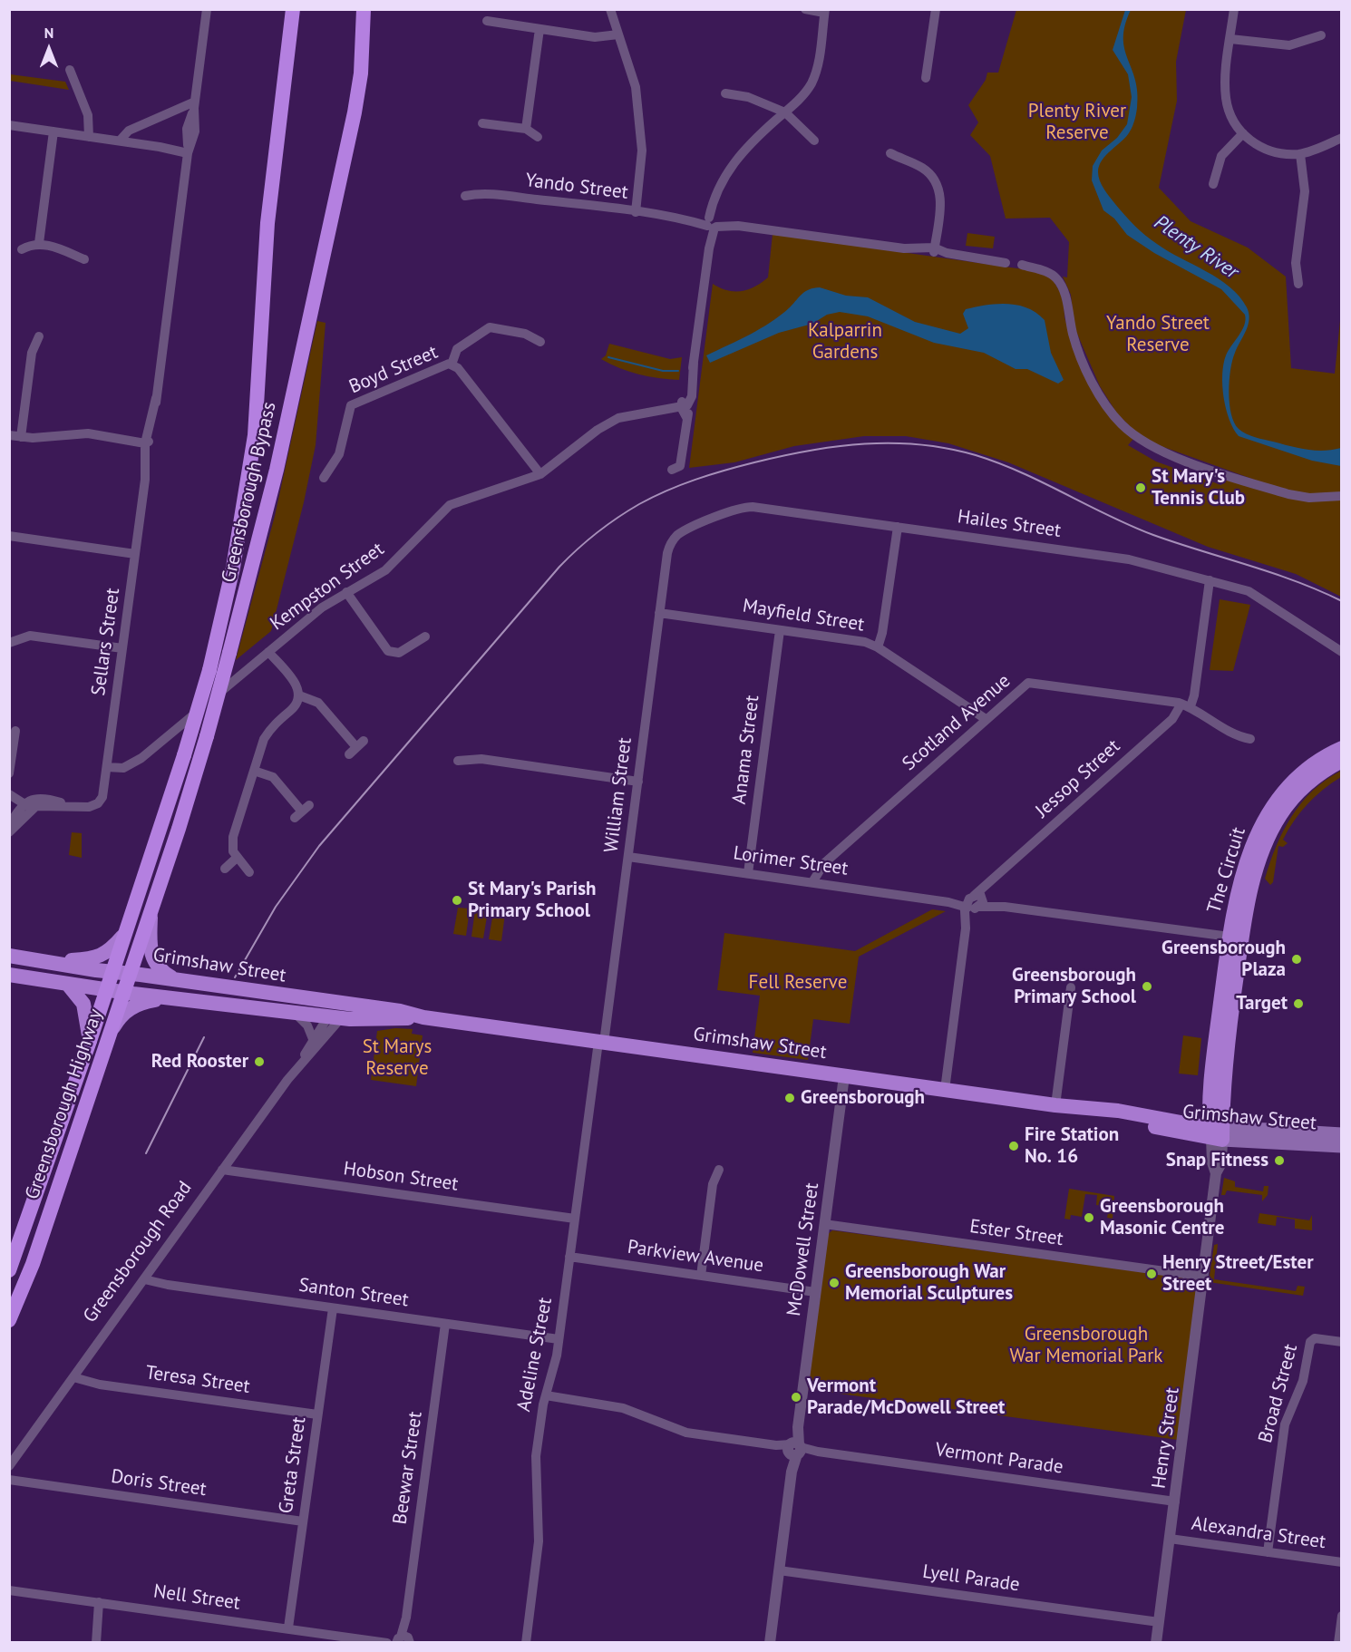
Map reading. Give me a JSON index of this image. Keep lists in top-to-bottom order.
{
  "streets": {
    "highway": ["Greensborough Bypass", "Greensborough Highway"],
    "main road": ["The Circuit", "Grimshaw Street"],
    "street": [
      "Yando Street",
      "Boyd Street",
      "Hailes Street",
      "Kempston Street",
      "Mayfield Street",
      "Sellars Street",
      "Scotland Avenue",
      "Anama Street",
      "Jessop Street",
      "William Street",
      "Lorimer Street",
      "Hobson Street",
      "Ester Street",
      "McDowell Street",
      "Greensborough Road",
      "Parkview Avenue",
      "Santon Street",
      "Adeline Street",
      "Teresa Street",
      "Broad Street",
      "Henry Street",
      "Vermont Parade",
      "Greta Street",
      "Beewar Street",
      "Doris Street",
      "Alexandra Street",
      "Lyell Parade",
      "Nell Street"
    ]
  },
  "crossings": [
    ["Boyd Street", "Kempston Street"],
    ["Greensborough Bypass", "Grimshaw Street"],
    ["Greensborough Bypass", "Greensborough Highway"],
    ["Hailes Street", "Jessop Street"],
    ["Hailes Street", "William Street"],
    ["Kempston Street", "Sellars Street"],
    ["Mayfield Street", "Scotland Avenue"],
    ["Mayfield Street", "Anama Street"],
    ["Mayfield Street", "William Street"],
    ["Scotland Avenue", "Jessop Street"],
    ["Scotland Avenue", "Lorimer Street"],
    ["Anama Street", "Lorimer Street"],
    ["Jessop Street", "Lorimer Street"],
    ["Jessop Street", "Grimshaw Street"],
    ["William Street", "Lorimer Street"],
    ["William Street", "Grimshaw Street"],
    ["William Street", "Adeline Street"],
    ["Lorimer Street", "The Circuit"],
    ["The Circuit", "Grimshaw Street"],
    ["The Circuit", "Henry Street"],
    ["Grimshaw Street", "Greensborough Highway"],
    ["Grimshaw Street", "McDowell Street"],
    ["Grimshaw Street", "Greensborough Road"],
    ["Grimshaw Street", "Adeline Street"],
    ["Grimshaw Street", "Henry Street"],
    ["Hobson Street", "Greensborough Road"],
    ["Hobson Street", "Adeline Street"],
    ["Ester Street", "McDowell Street"],
    ["Ester Street", "Henry Street"],
    ["McDowell Street", "Parkview Avenue"],
    ["McDowell Street", "Vermont Parade"],
    ["McDowell Street", "Lyell Parade"],
    ["Greensborough Road", "Santon Street"],
    ["Greensborough Road", "Teresa Street"],
    ["Parkview Avenue", "Adeline Street"],
    ["Santon Street", "Adeline Street"],
    ["Santon Street", "Greta Street"],
    ["Santon Street", "Beewar Street"],
    ["Adeline Street", "Vermont Parade"],
    ["Teresa Street", "Greta Street"],
    ["Broad Street", "Alexandra Street"],
    ["Henry Street", "Vermont Parade"],
    ["Henry Street", "Alexandra Street"],
    ["Henry Street", "Lyell Parade"],
    ["Greta Street", "Doris Street"],
    ["Greta Street", "Nell Street"],
    ["Beewar Street", "Nell Street"]
  ],
  "water": ["Plenty River"],
  "parks": [
    "Plenty River Reserve",
    "Yando Street Reserve",
    "Kalparrin Gardens",
    "Fell Reserve",
    "St Marys Reserve",
    "Greensborough War Memorial Park"
  ],
  "places": [
    "St Mary's Tennis Club",
    "St Mary's Parish Primary School",
    "Greensborough Plaza",
    "Greensborough Primary School",
    "Target",
    "Red Rooster",
    "Greensborough",
    "Fire Station No. 16",
    "Snap Fitness",
    "Greensborough Masonic Centre",
    "Henry Street/Ester Street",
    "Greensborough War Memorial Sculptures",
    "Vermont Parade/McDowell Street"
  ],
  "north": "top"
}
